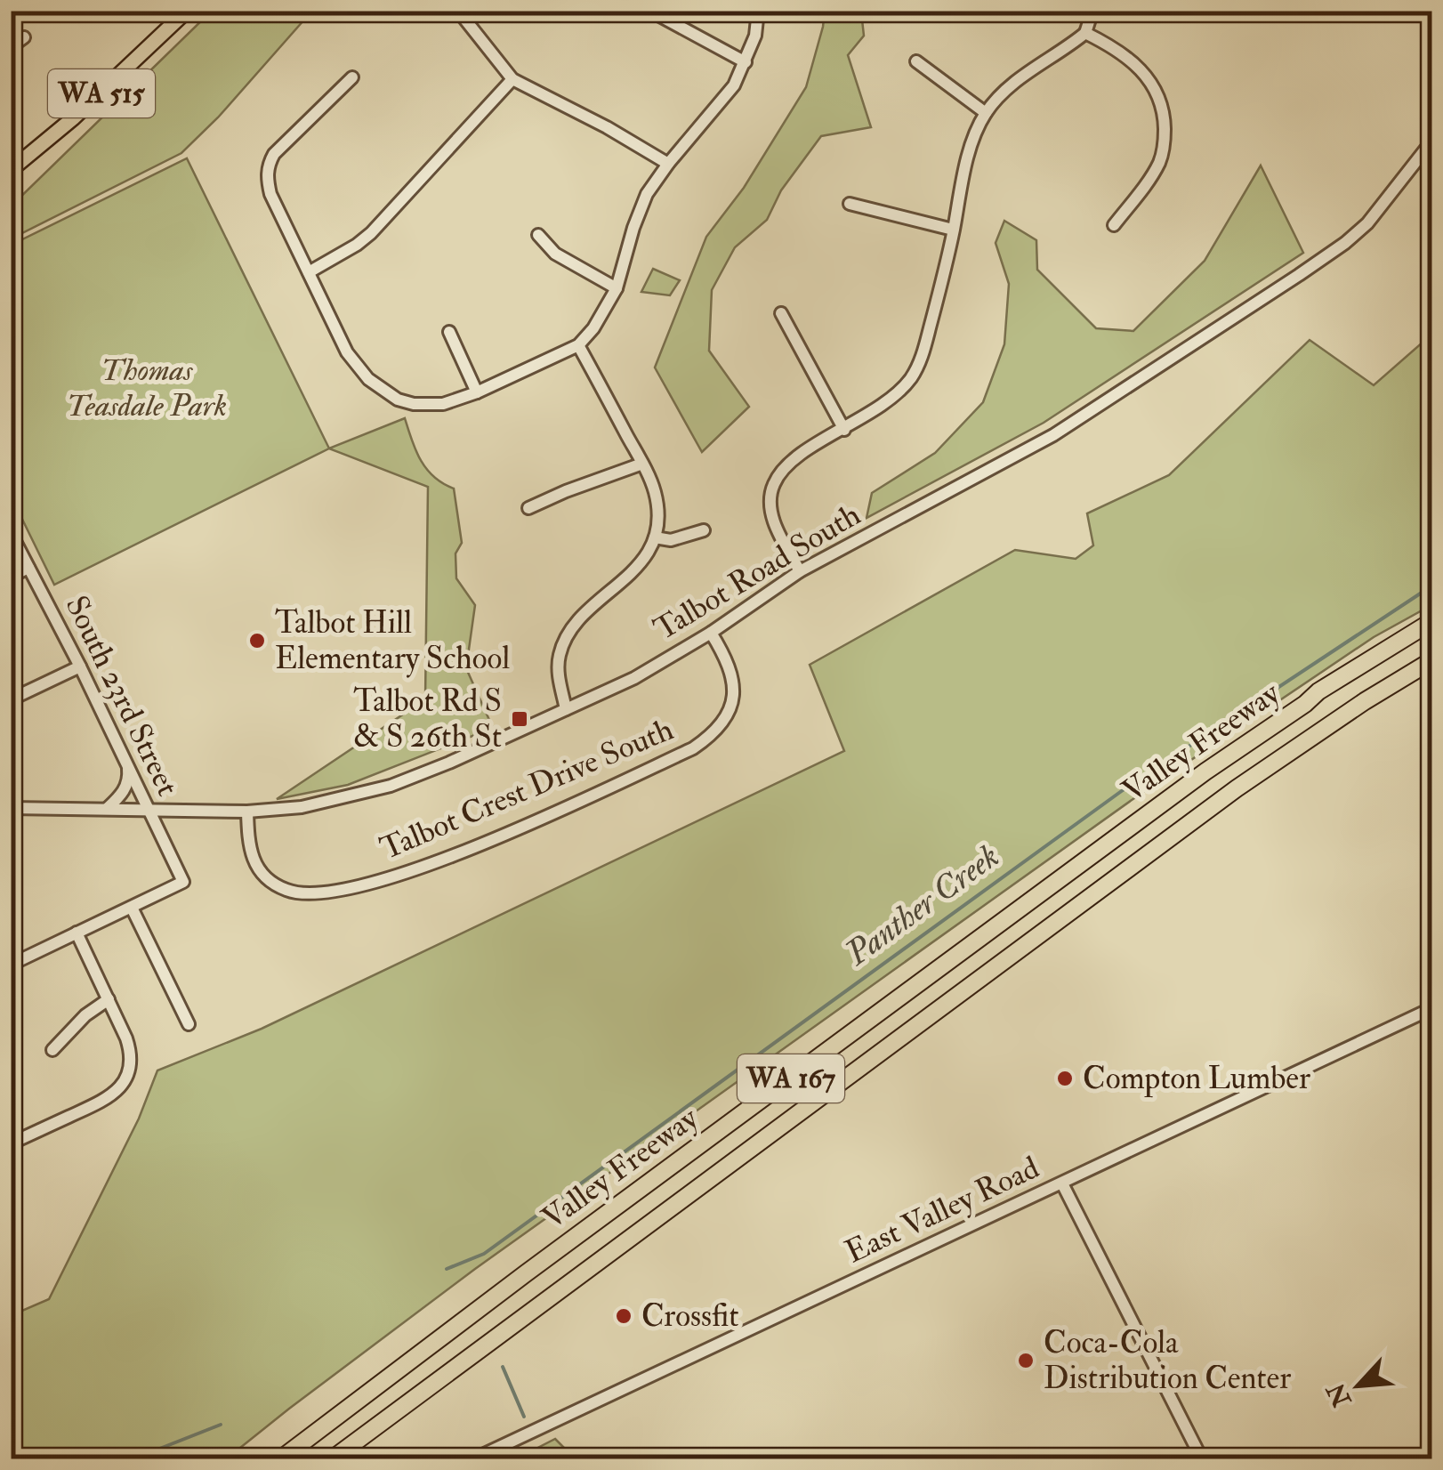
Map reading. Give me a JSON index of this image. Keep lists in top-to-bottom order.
{
  "streets": {
    "highway": ["Valley Freeway", "WA 167"],
    "main road": ["WA 515"],
    "street": [
      "Talbot Road South",
      "South 23rd Street",
      "Talbot Crest Drive South",
      "East Valley Road"
    ]
  },
  "crossings": [
    ["Talbot Road South", "South 23rd Street"],
    ["Talbot Road South", "Talbot Crest Drive South"]
  ],
  "water": ["Panther Creek"],
  "parks": ["Thomas Teasdale Park"],
  "places": {
    "other": [
      "Talbot Hill Elementary School",
      "Compton Lumber",
      "Crossfit",
      "Coca-Cola Distribution Center"
    ],
    "transit": ["Talbot Rd S & S 26th St"]
  },
  "north": "bottom left"
}
